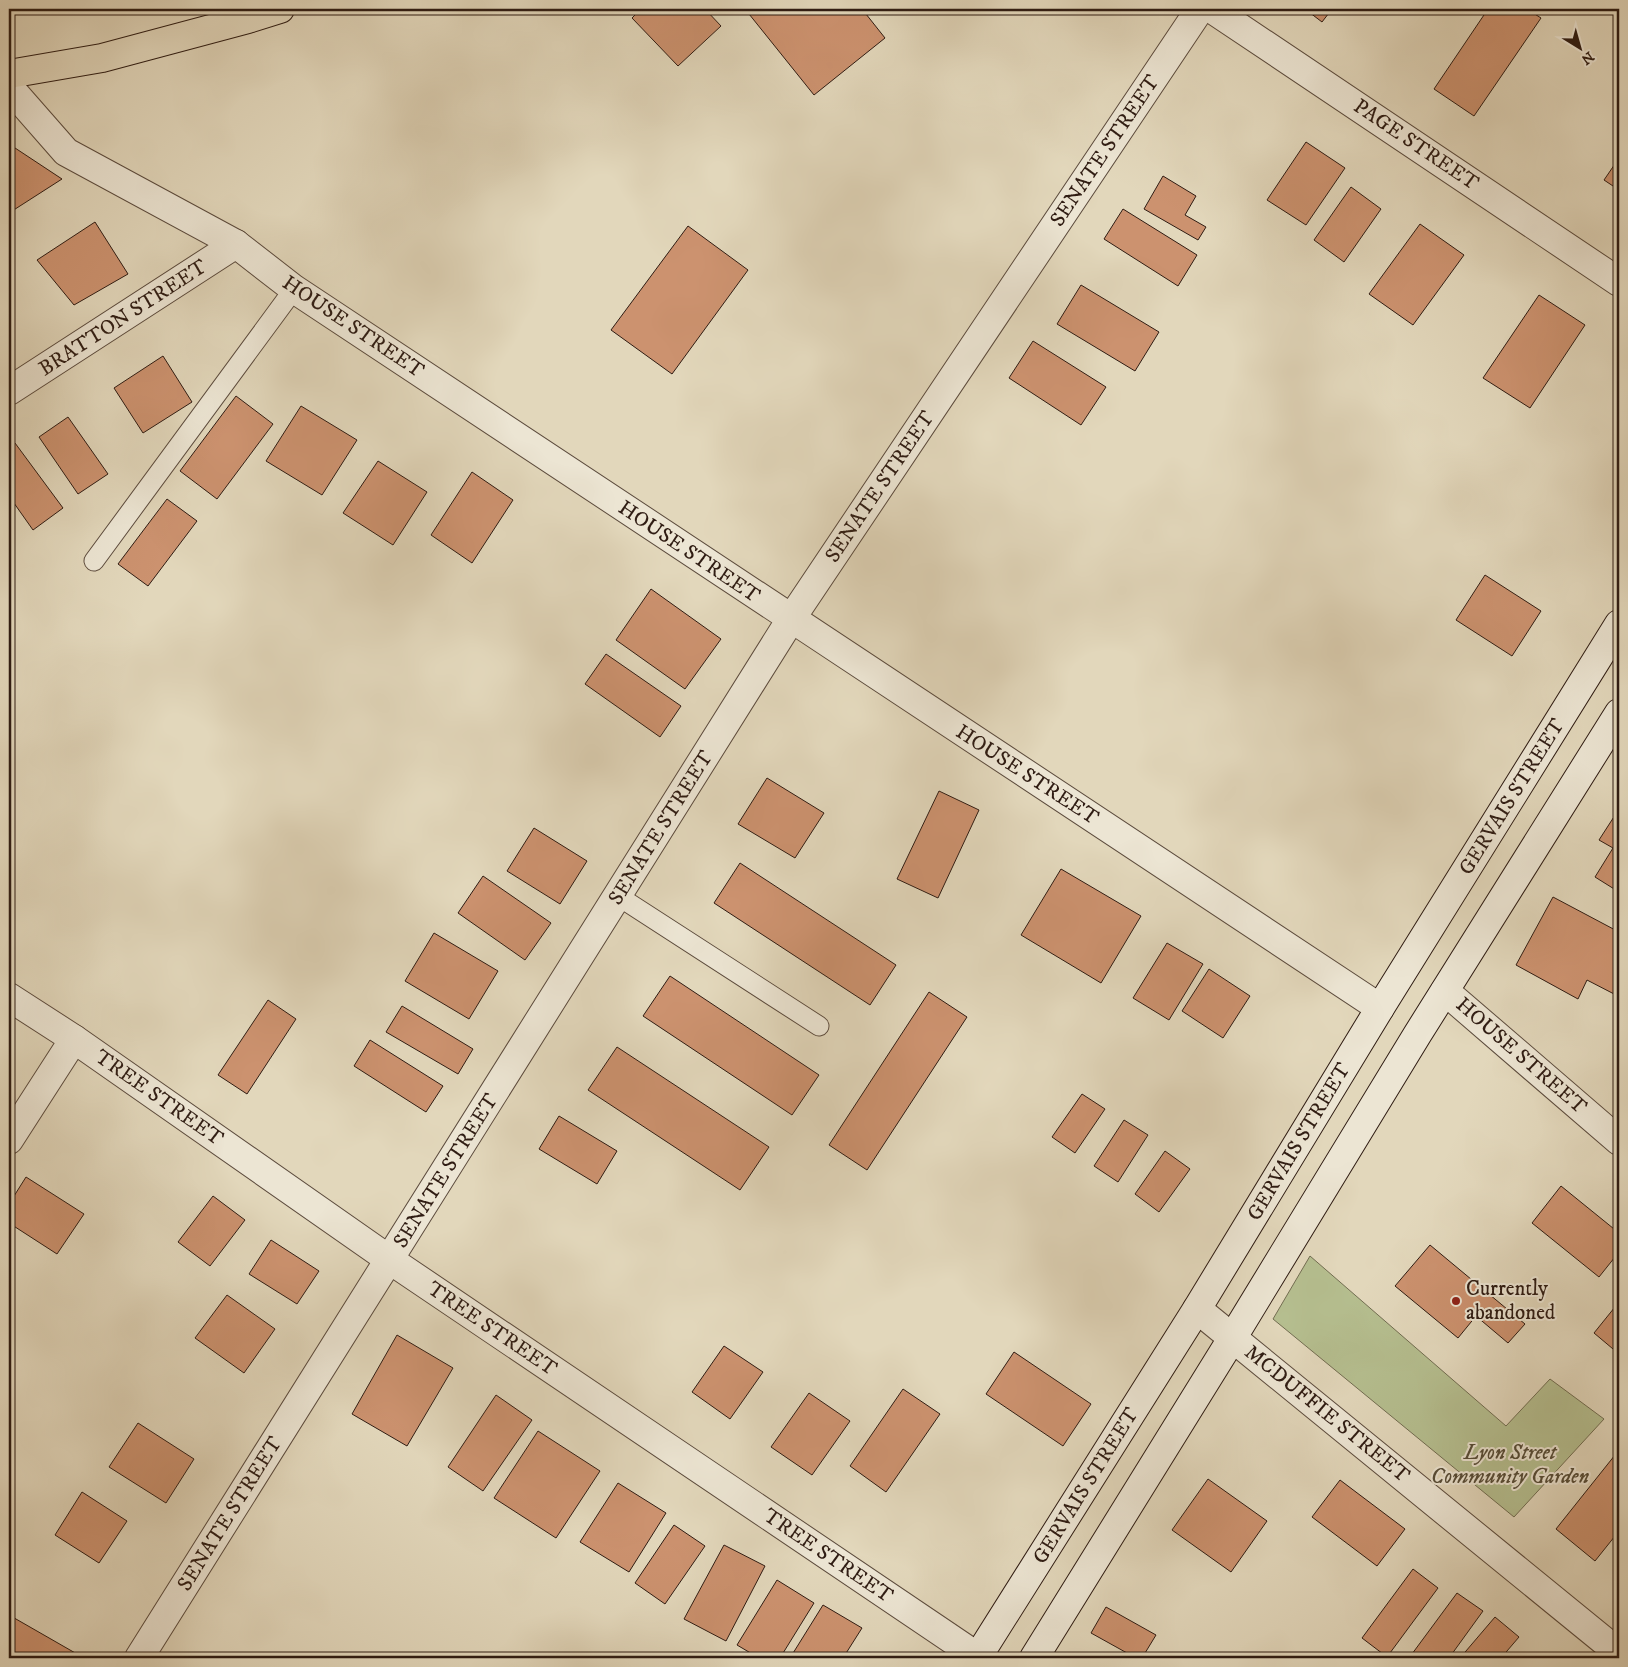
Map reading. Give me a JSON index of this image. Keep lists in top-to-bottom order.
{
  "streets": {
    "street": [
      "PAGE STREET",
      "SENATE STREET",
      "BRATTON STREET",
      "HOUSE STREET",
      "GERVAIS STREET",
      "TREE STREET",
      "MCDUFFIE STREET"
    ]
  },
  "crossings": [
    ["SENATE STREET", "HOUSE STREET"],
    ["SENATE STREET", "TREE STREET"],
    ["BRATTON STREET", "HOUSE STREET"],
    ["HOUSE STREET", "GERVAIS STREET"],
    ["GERVAIS STREET", "TREE STREET"],
    ["GERVAIS STREET", "MCDUFFIE STREET"]
  ],
  "parks": ["Lyon Street Community Garden"],
  "places": ["Currently abandoned"],
  "north": "bottom right"
}
